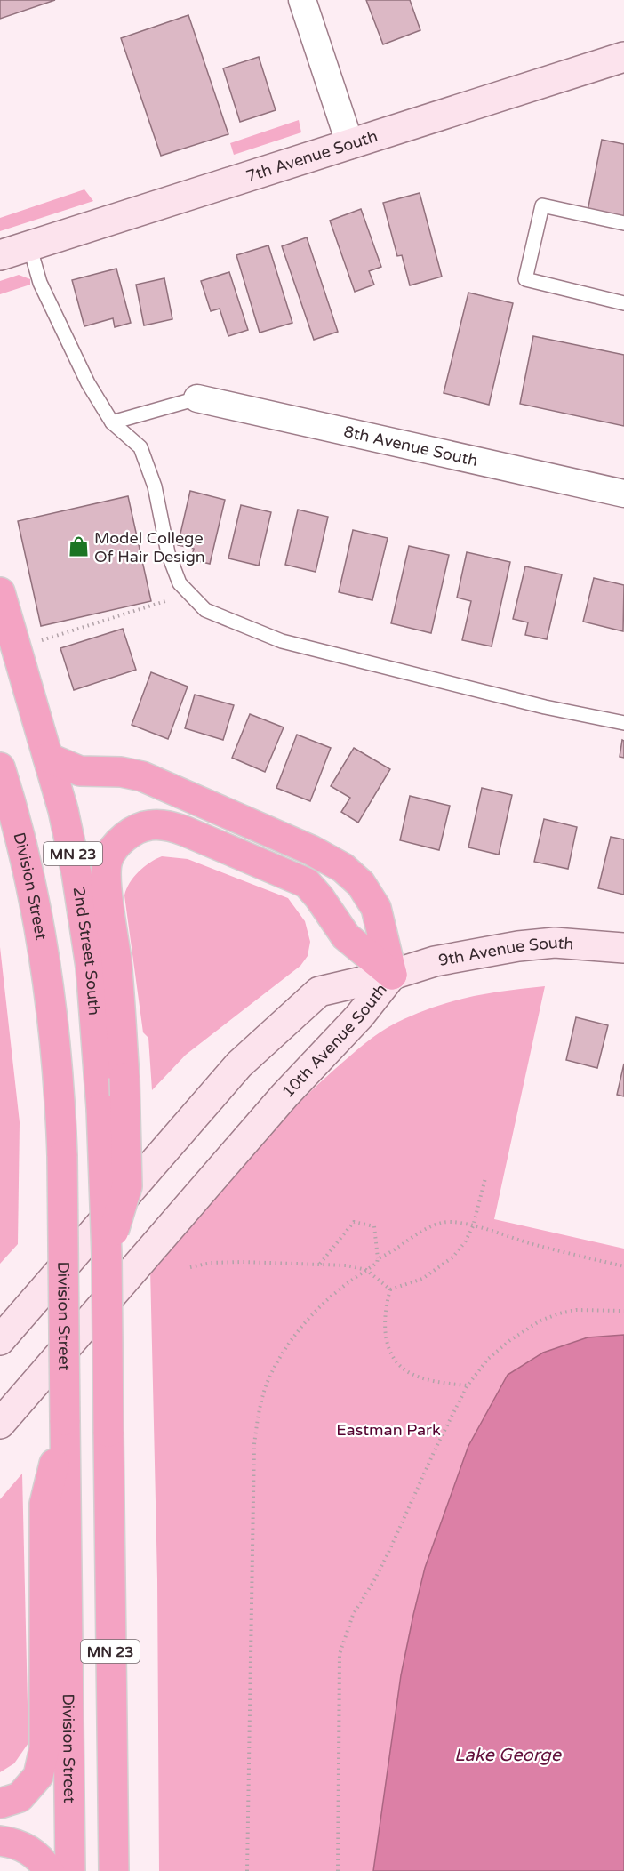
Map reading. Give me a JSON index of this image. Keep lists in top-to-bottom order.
{
  "streets": {
    "highway": ["MN 23", "Division Street", "2nd Street South"],
    "main road": ["7th Avenue South", "9th Avenue South", "10th Avenue South"],
    "street": ["8th Avenue South"]
  },
  "crossings": [
    ["MN 23", "2nd Street South"],
    ["9th Avenue South", "10th Avenue South"]
  ],
  "water": ["Lake George"],
  "parks": ["Eastman Park"],
  "places": {
    "shop": ["Model College Of Hair Design"]
  }
}
